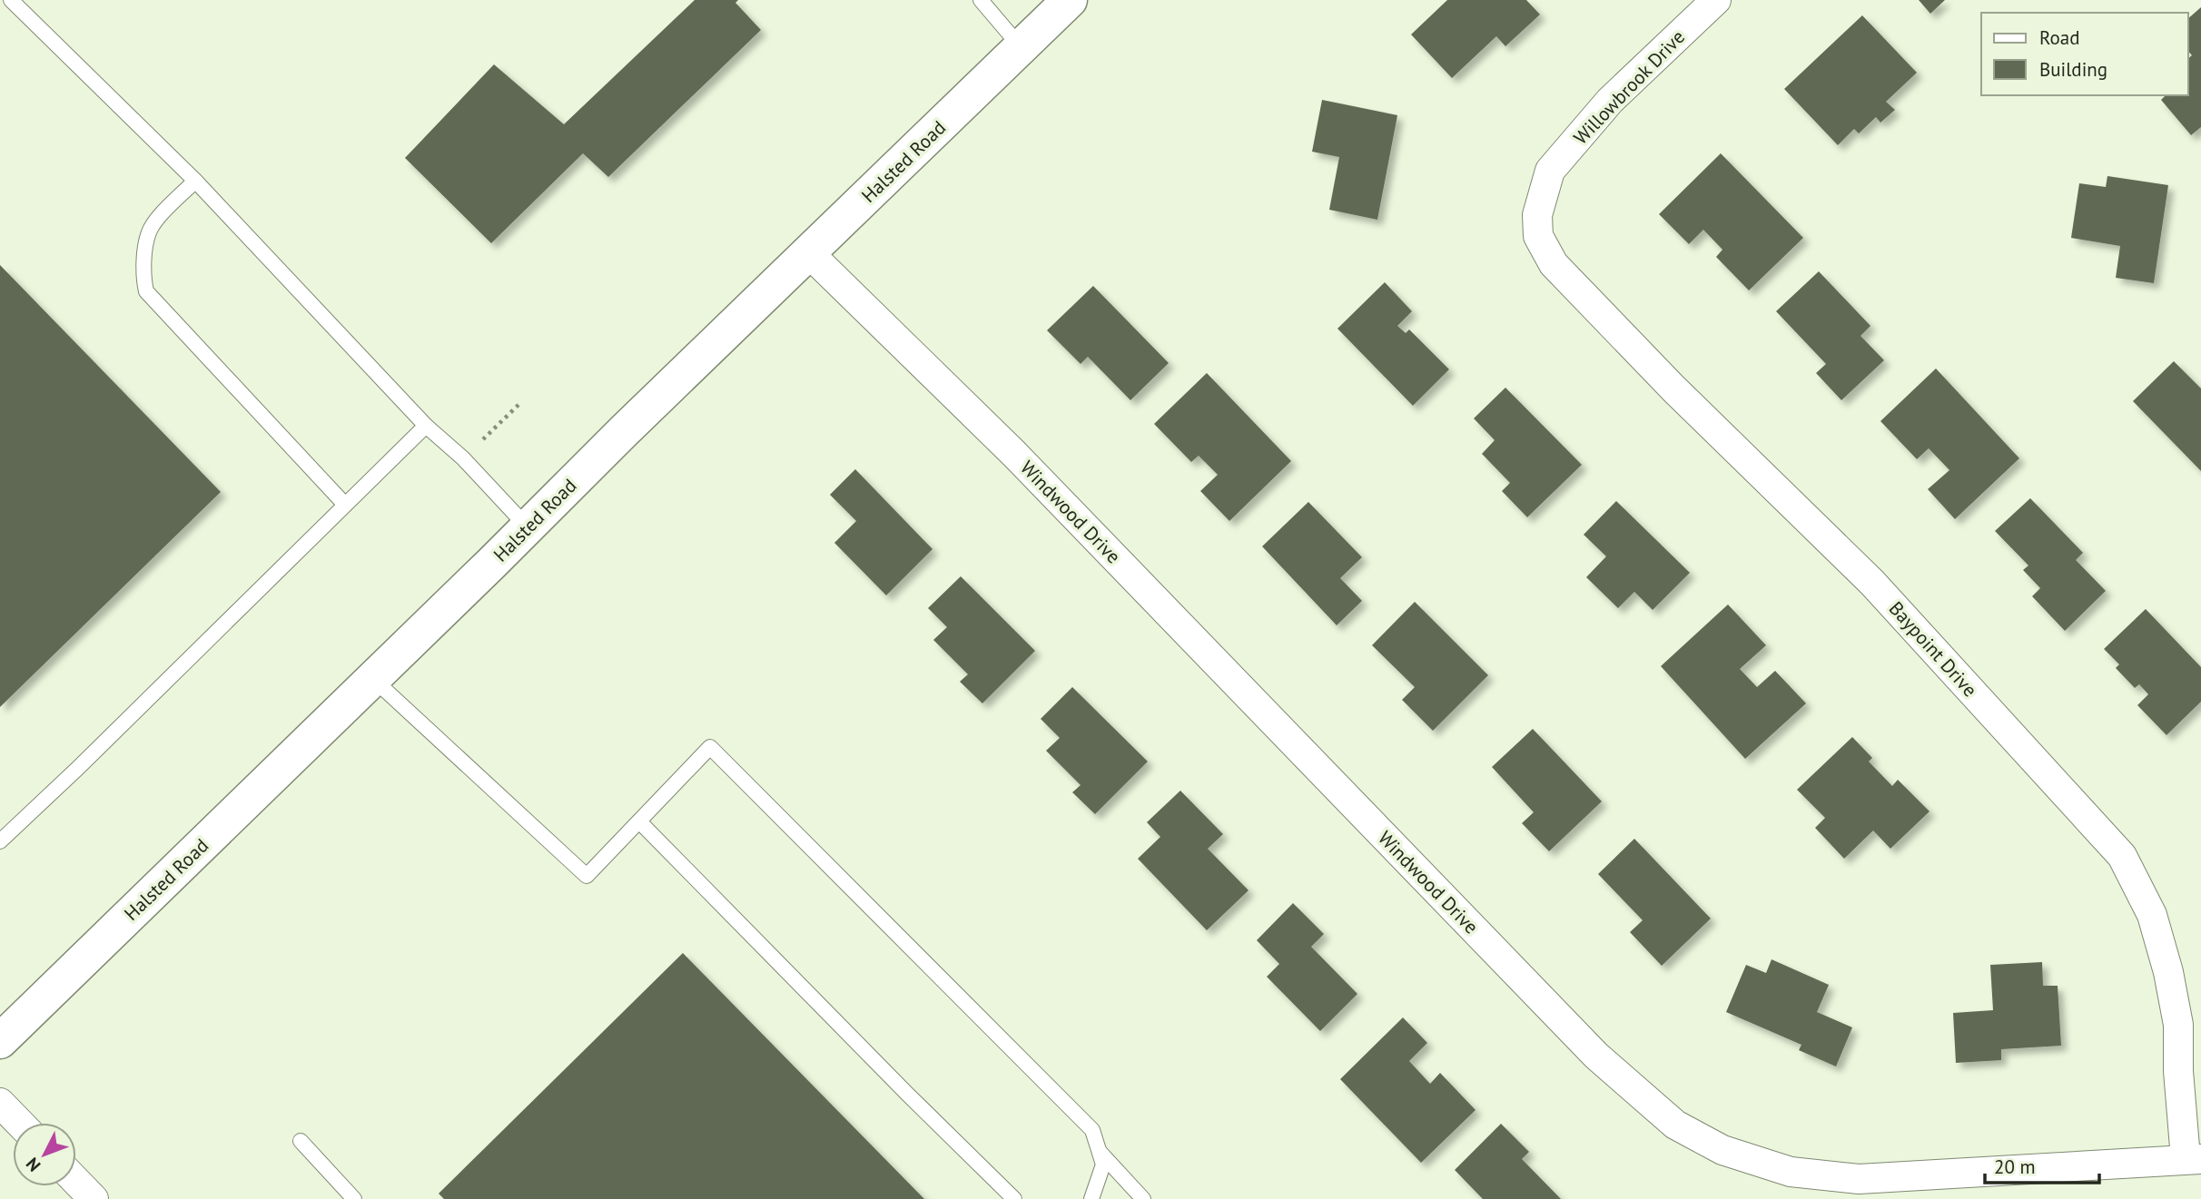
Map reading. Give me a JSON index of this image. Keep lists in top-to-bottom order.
{
  "streets": {
    "street": [
      "Willowbrook Drive",
      "Halsted Road",
      "Windwood Drive",
      "Baypoint Drive"
    ]
  },
  "crossings": [
    ["Willowbrook Drive", "Baypoint Drive"],
    ["Halsted Road", "Windwood Drive"],
    ["Windwood Drive", "Baypoint Drive"]
  ],
  "legend": ["Road", "Building"],
  "scale_bar": "20 m",
  "north": "bottom left"
}
